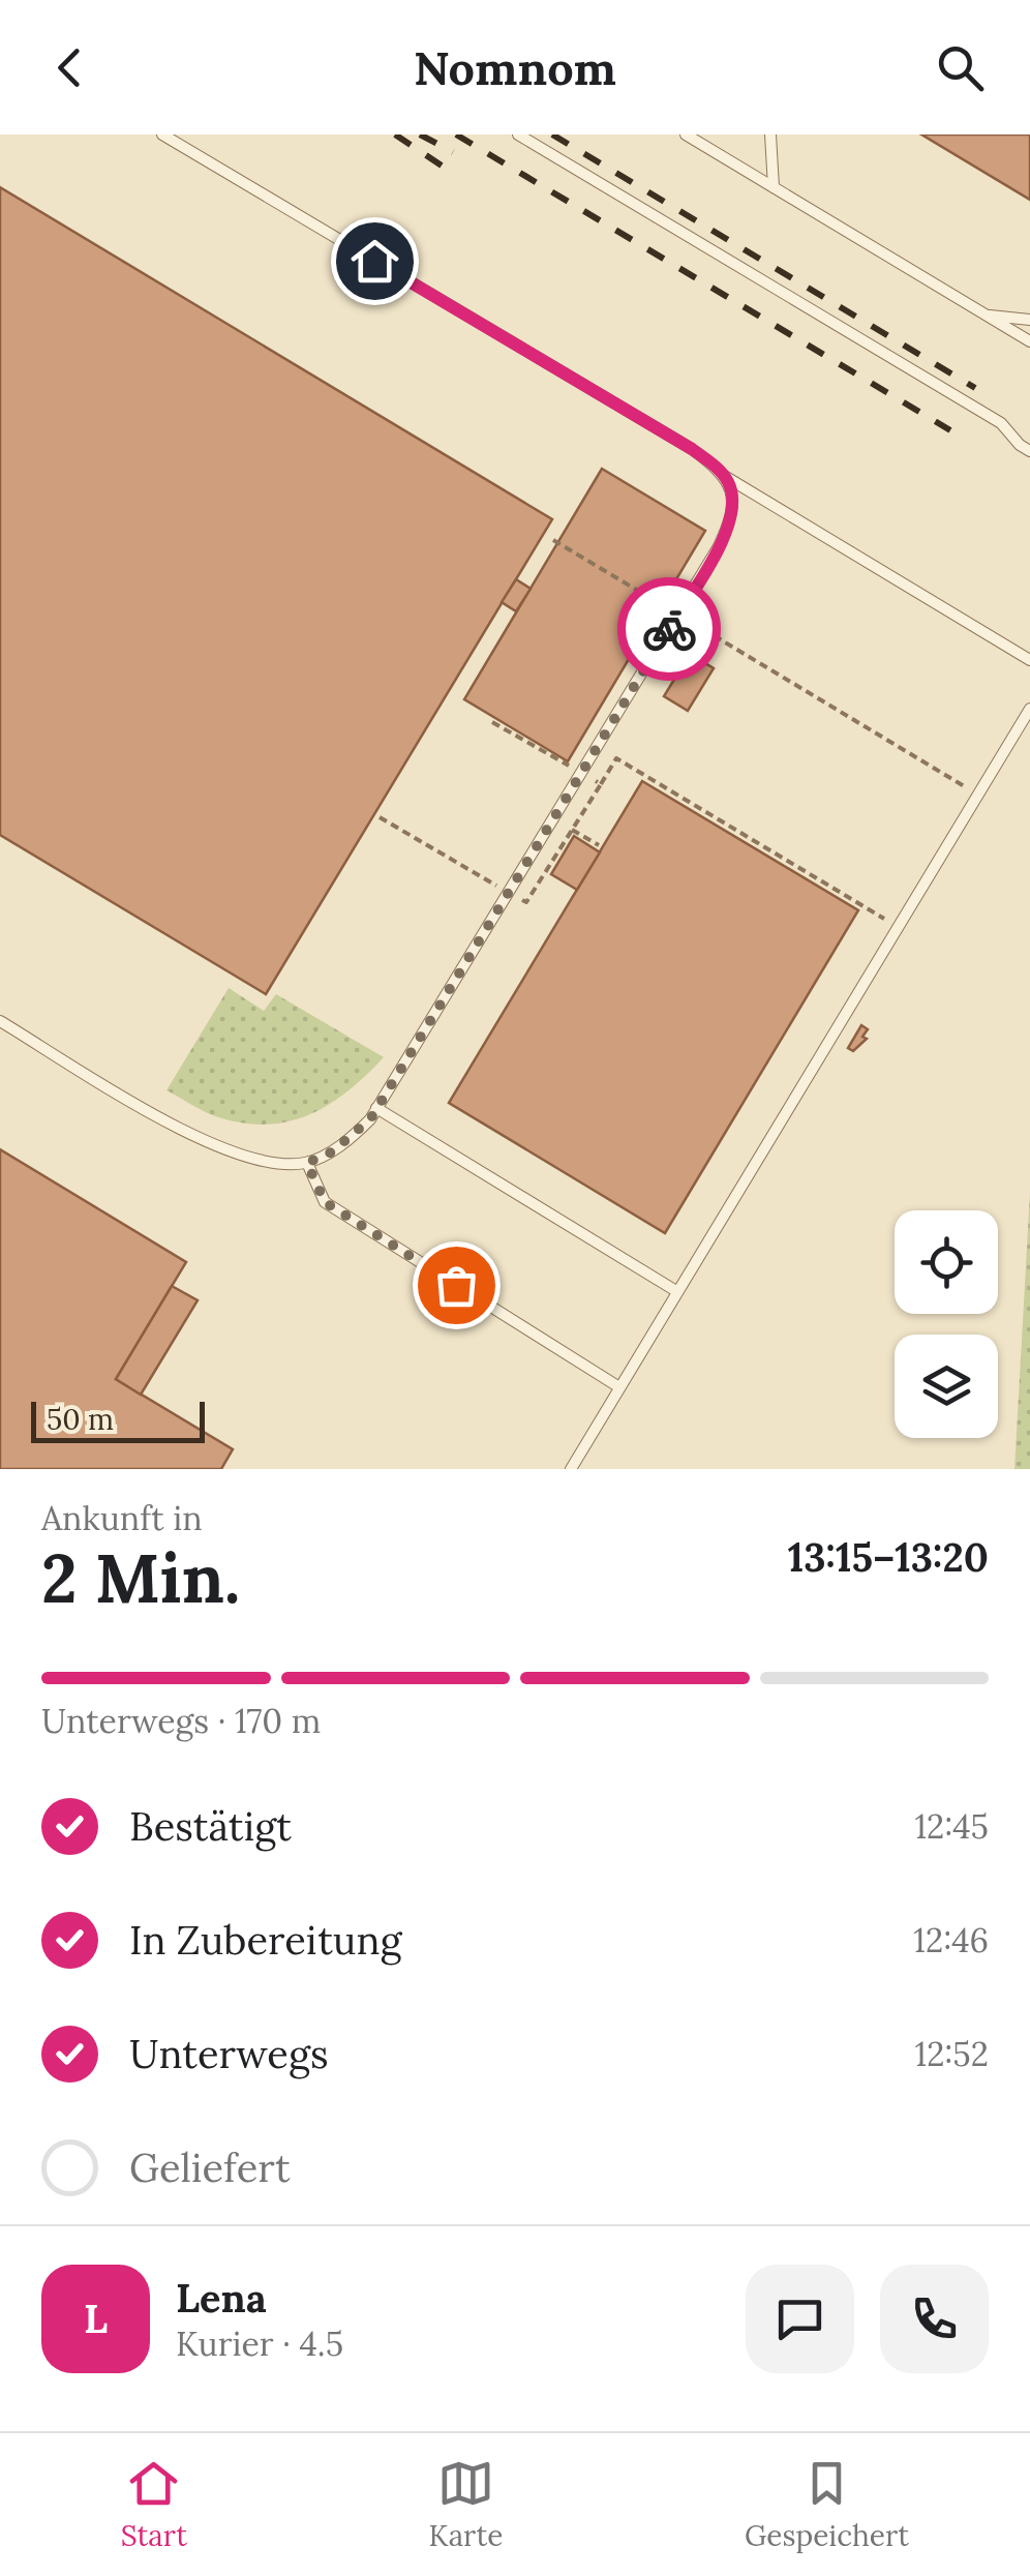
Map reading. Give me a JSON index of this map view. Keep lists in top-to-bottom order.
{
  "scale_bar": "50 m",
  "page": {
    "header": "Nomnom",
    "scale": "50 m",
    "heading": ["2 Min.", "Ankunft in", "13:15–13:20"],
    "panel": ["Lena", "Kurier · 4.5"],
    "bar": "Unterwegs · 170 m",
    "list": [
      ["Bestätigt", "12:45"],
      ["In Zubereitung", "12:46"],
      ["Unterwegs", "12:52"],
      "Geliefert"
    ],
    "round": "L",
    "tabs": ["Start", "Karte", "Gespeichert"]
  }
}
